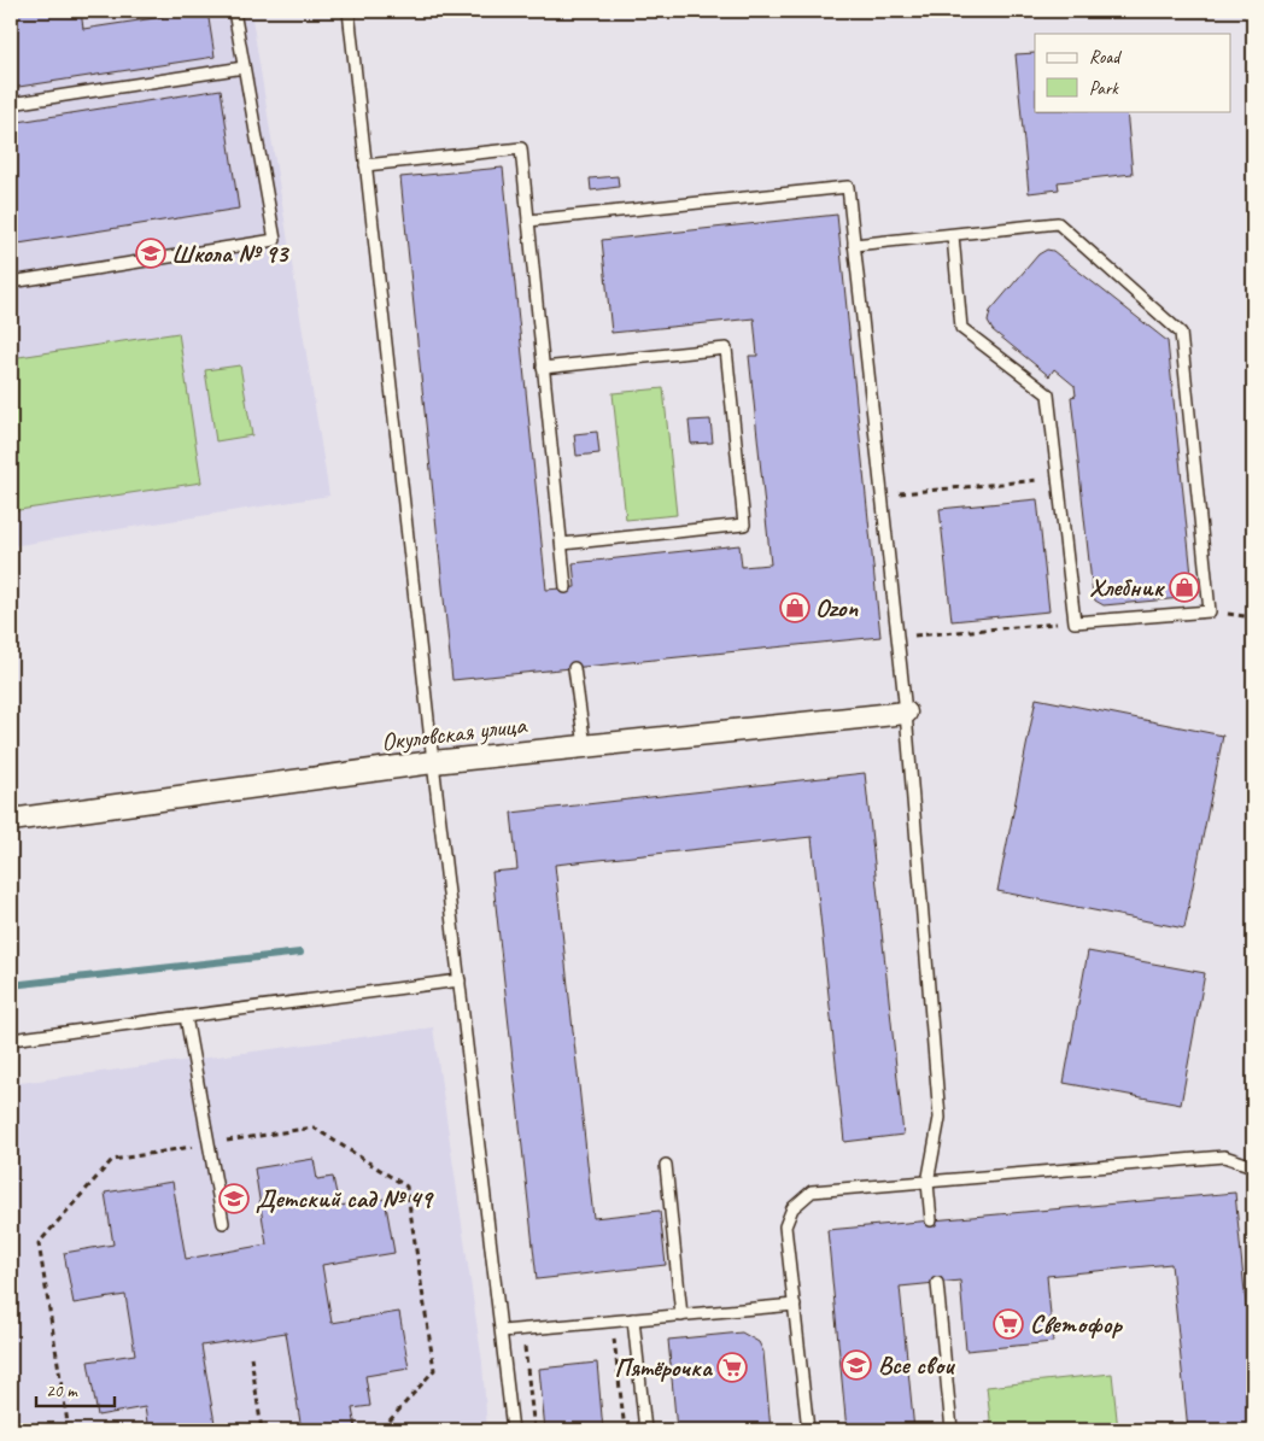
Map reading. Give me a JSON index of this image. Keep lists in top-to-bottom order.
{
  "streets": {
    "street": ["Окуловская улица"]
  },
  "places": {
    "school or university": ["Школа № 93", "Детский сад № 49", "Все свои"],
    "shop": ["Хлебник", "Ozon"],
    "supermarket": ["Светофор", "Пятёрочка"]
  },
  "legend": ["Road", "Park"],
  "scale_bar": "20 m"
}
